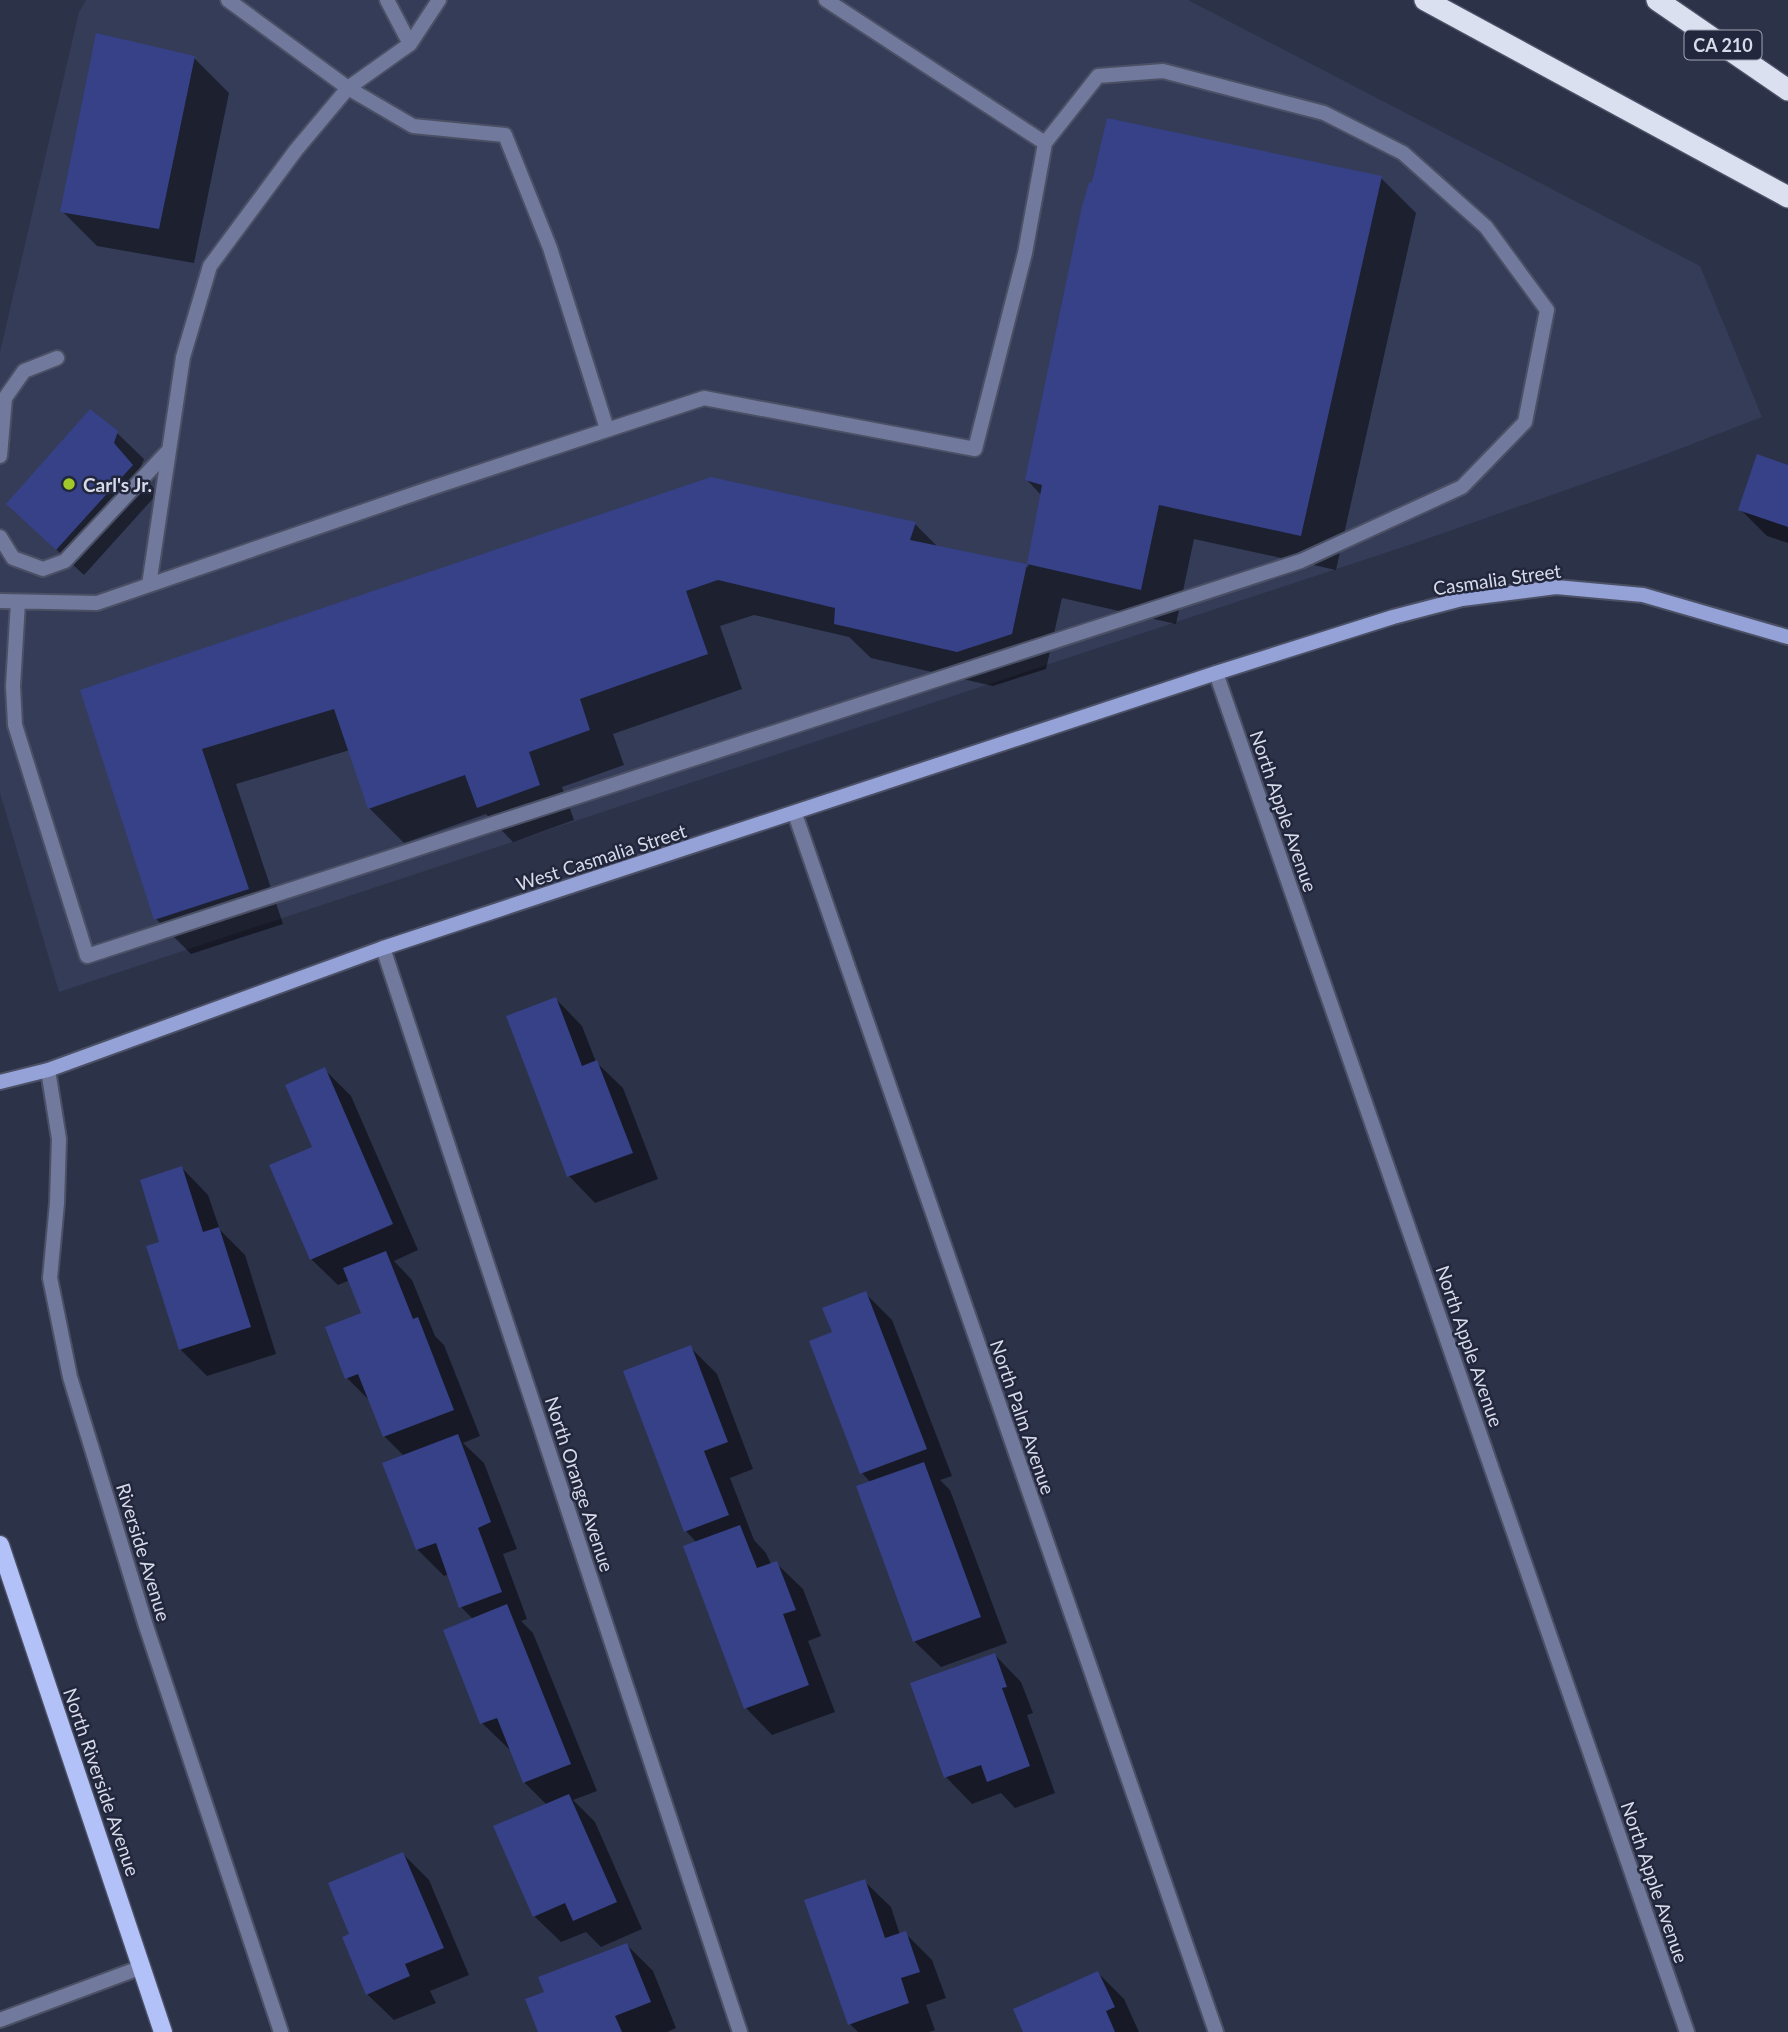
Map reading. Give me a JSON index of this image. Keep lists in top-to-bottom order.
{
  "streets": {
    "highway": ["CA 210"],
    "main road": ["North Riverside Avenue"],
    "street": [
      "Casmalia Street",
      "North Apple Avenue",
      "West Casmalia Street",
      "North Palm Avenue",
      "North Orange Avenue",
      "Riverside Avenue"
    ]
  },
  "crossings": [
    ["Casmalia Street", "North Apple Avenue"],
    ["Casmalia Street", "West Casmalia Street"],
    ["North Apple Avenue", "West Casmalia Street"],
    ["West Casmalia Street", "North Palm Avenue"],
    ["West Casmalia Street", "North Orange Avenue"],
    ["West Casmalia Street", "Riverside Avenue"]
  ],
  "places": ["Carl's Jr."]
}
